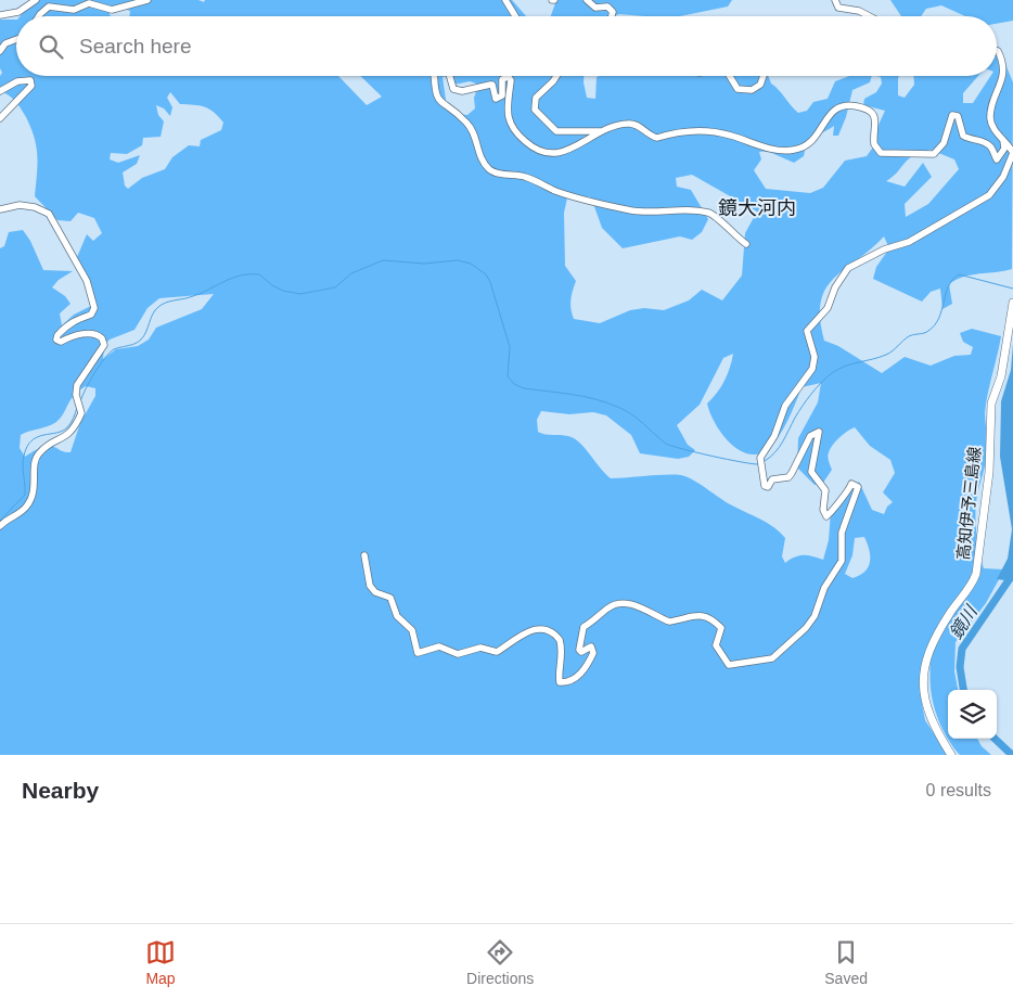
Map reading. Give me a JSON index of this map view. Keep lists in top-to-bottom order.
{
  "streets": {
    "main road": ["高知伊予三島線"]
  },
  "districts": ["鏡大河内"],
  "water": ["鏡川"],
  "page": {
    "search": "Search here",
    "heading": ["Nearby", "0 results"],
    "nav": ["Map", "Directions", "Saved"]
  }
}
